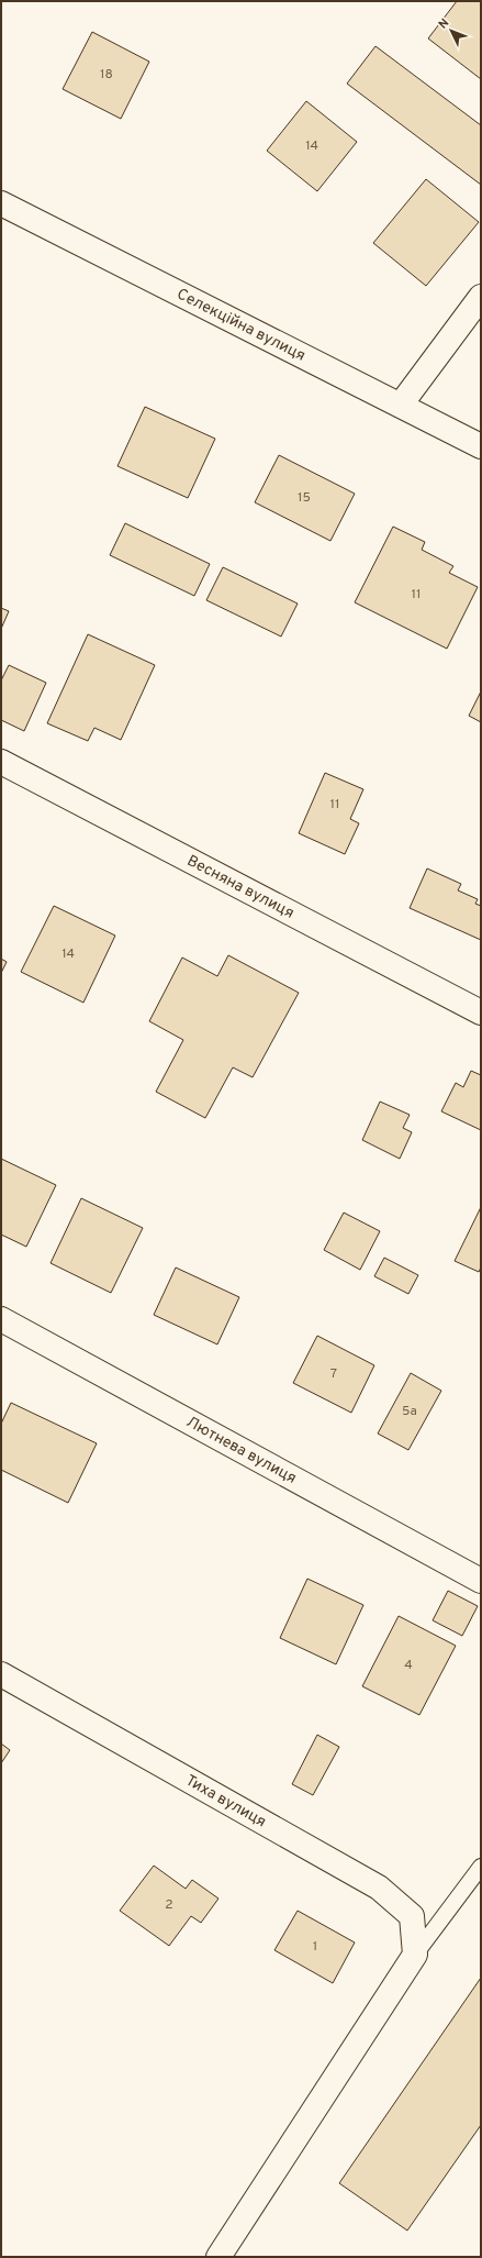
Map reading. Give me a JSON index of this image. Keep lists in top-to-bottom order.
{
  "streets": {
    "street": [
      "Селекційна вулиця",
      "Весняна вулиця",
      "Лютнева вулиця",
      "Тиха вулиця"
    ]
  },
  "house_numbers": [
    "18",
    "14",
    "15",
    "11",
    "11",
    "14",
    "7",
    "5а",
    "4",
    "2",
    "1"
  ],
  "north": "top left"
}
